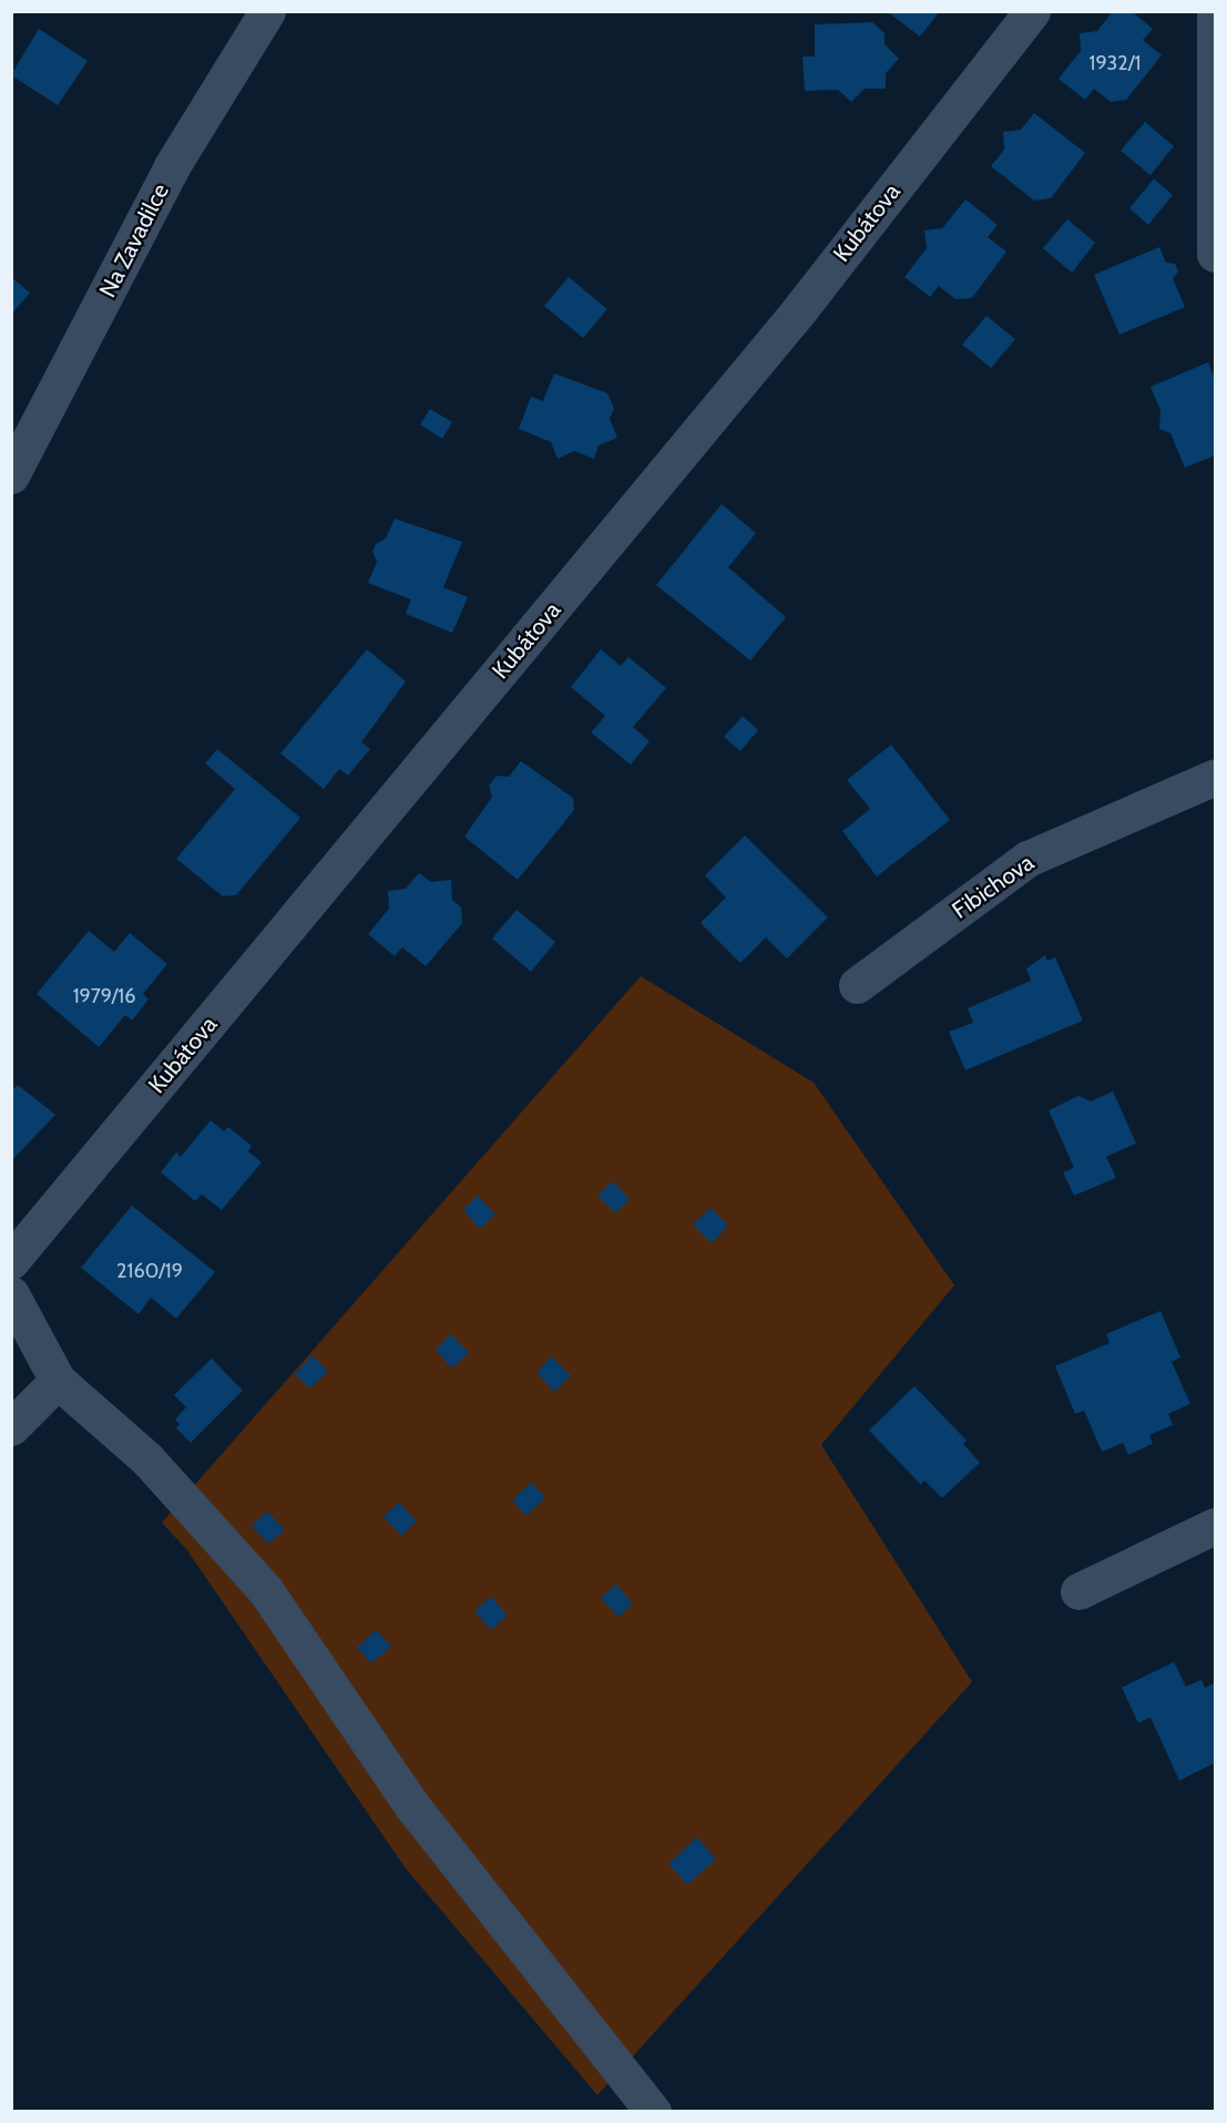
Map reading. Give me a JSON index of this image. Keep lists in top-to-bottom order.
{
  "streets": {
    "street": ["Kubátova", "Na Zavadilce", "Fibichova"]
  },
  "house_numbers": ["1932/1", "1979/16", "2160/19"]
}
